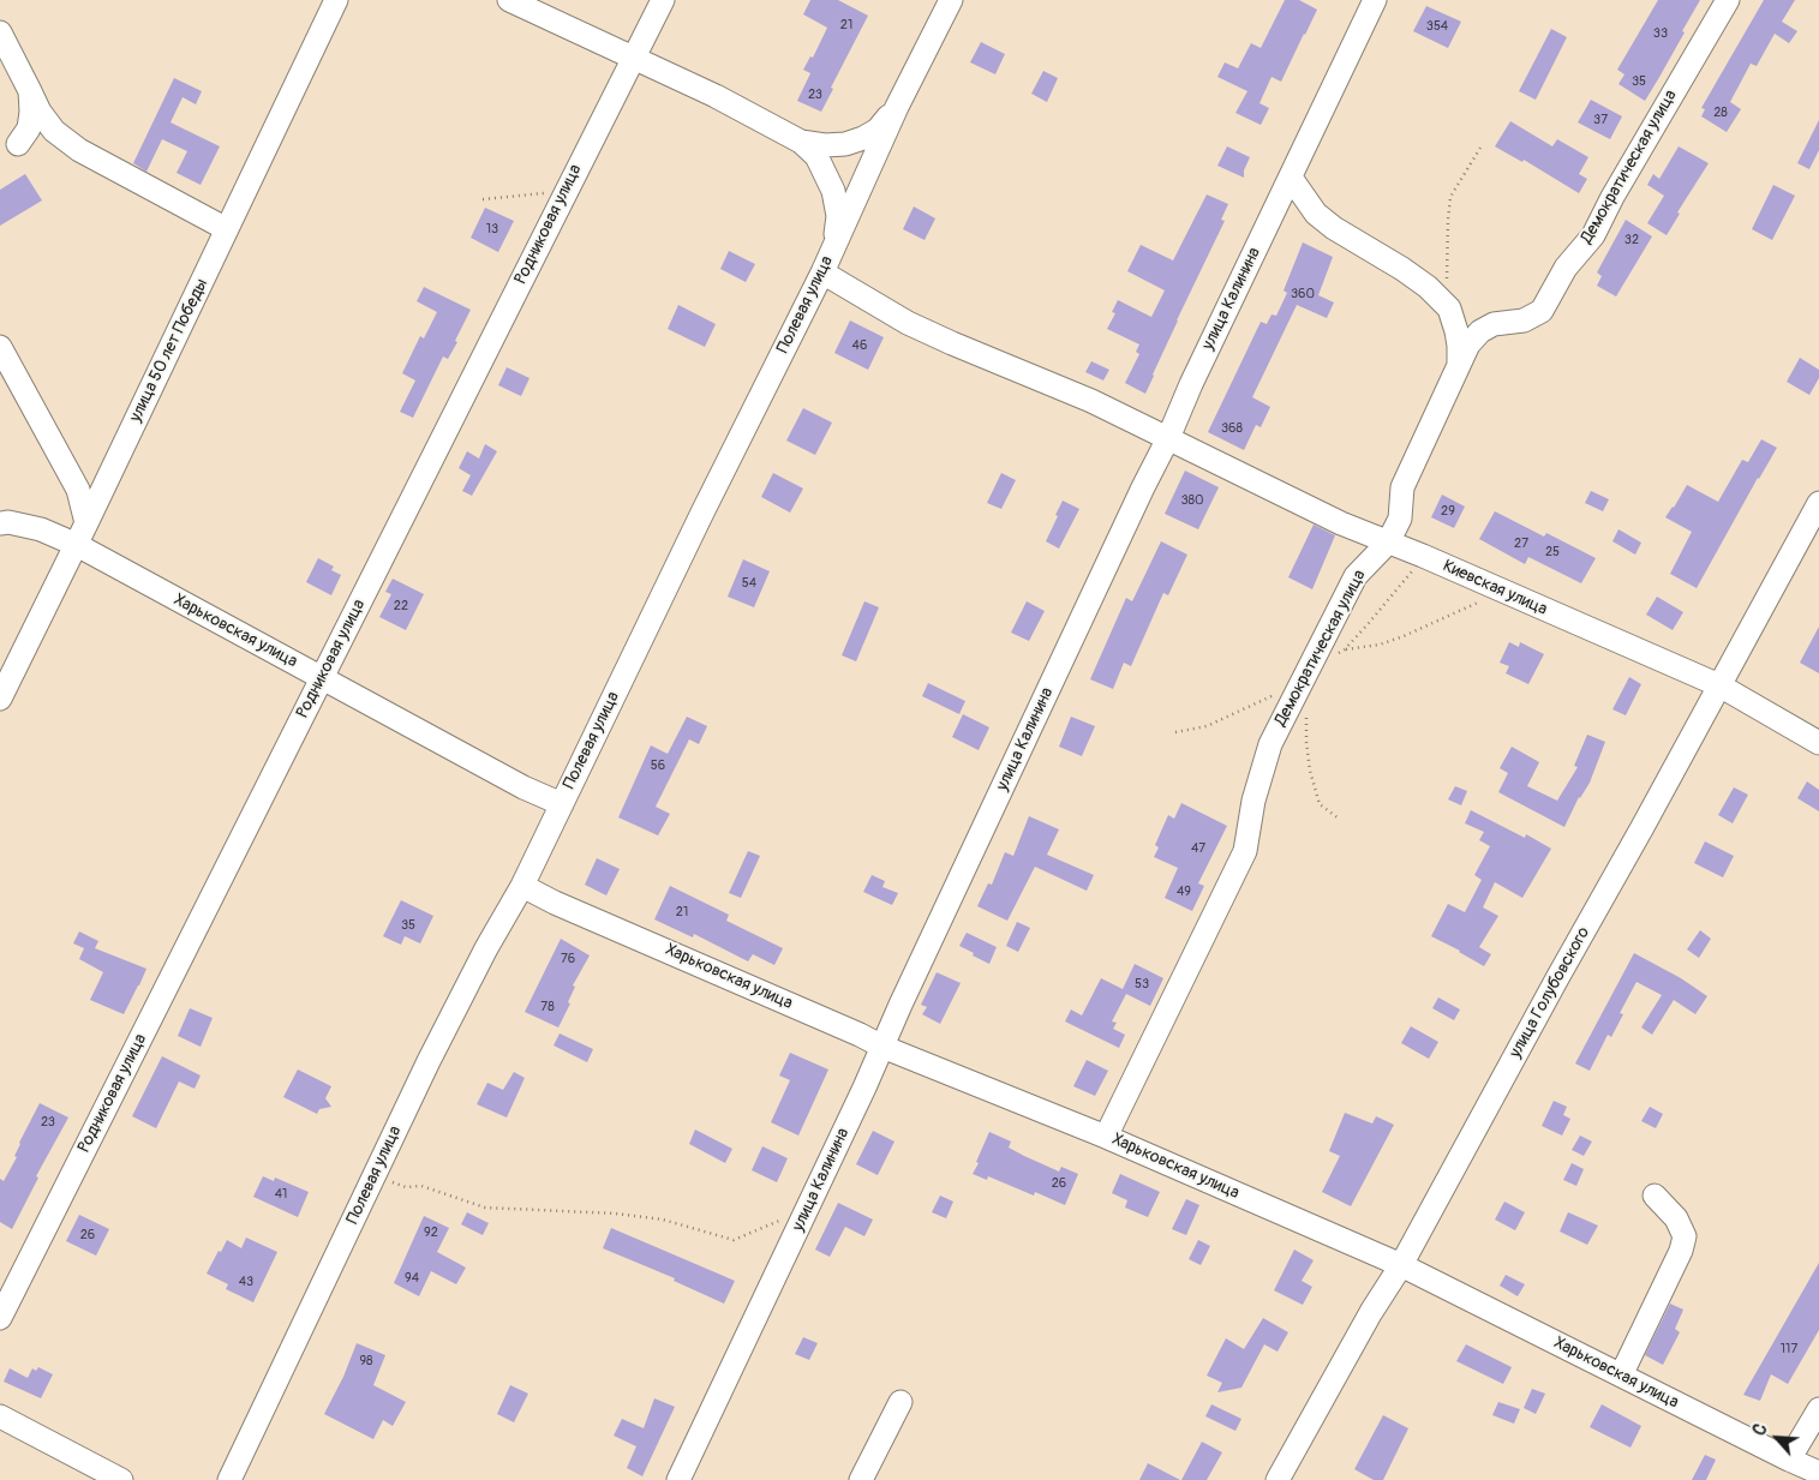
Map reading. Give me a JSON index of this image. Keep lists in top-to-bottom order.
{
  "streets": {
    "street": [
      "Демократическая улица",
      "Родниковая улица",
      "улица Калинина",
      "Полевая улица",
      "улица 50 лет Победы",
      "Киевская улица",
      "Харьковская улица",
      "улица Голубовского"
    ]
  },
  "crossings": [
    ["Демократическая улица", "Киевская улица"],
    ["Демократическая улица", "Харьковская улица"],
    ["Родниковая улица", "Харьковская улица"],
    ["улица Калинина", "Киевская улица"],
    ["улица Калинина", "Харьковская улица"],
    ["Полевая улица", "Киевская улица"],
    ["Полевая улица", "Харьковская улица"],
    ["улица 50 лет Победы", "Харьковская улица"],
    ["Киевская улица", "улица Голубовского"],
    ["Харьковская улица", "улица Голубовского"]
  ],
  "house_numbers": [
    "21",
    "354",
    "33",
    "35",
    "23",
    "28",
    "37",
    "13",
    "32",
    "360",
    "46",
    "368",
    "380",
    "29",
    "27",
    "25",
    "54",
    "22",
    "56",
    "47",
    "49",
    "21",
    "35",
    "76",
    "53",
    "78",
    "23",
    "26",
    "41",
    "92",
    "26",
    "94",
    "43",
    "117",
    "98"
  ],
  "north": "top left"
}
